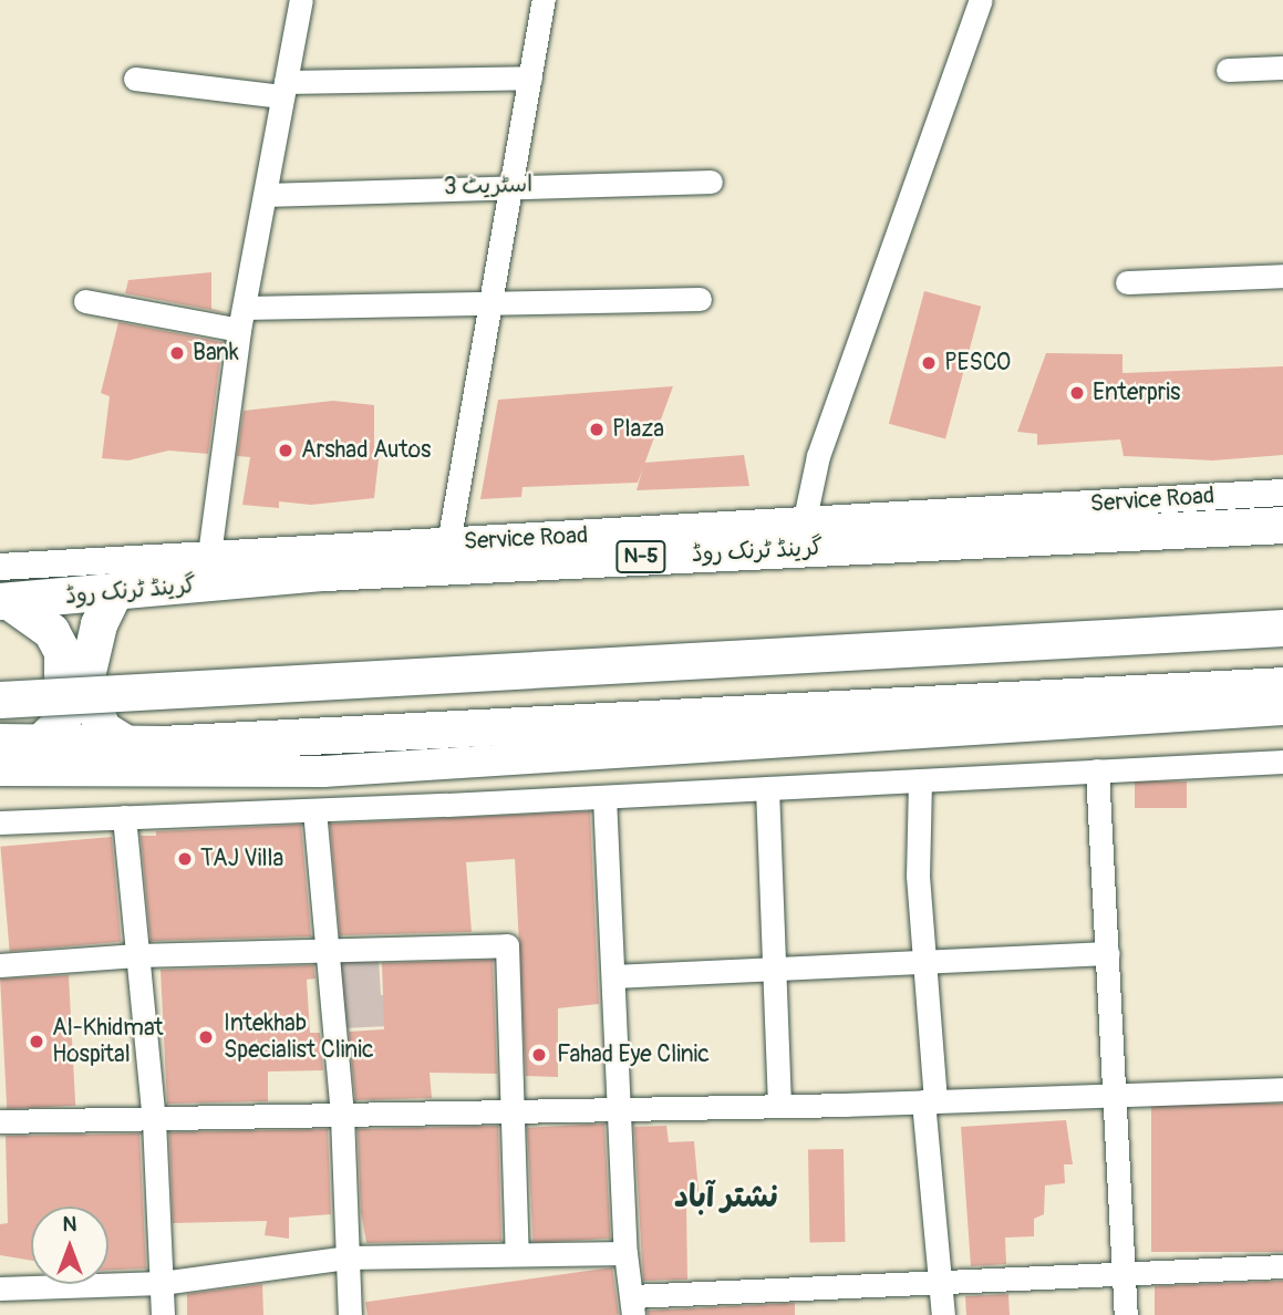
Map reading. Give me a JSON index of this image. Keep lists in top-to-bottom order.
{
  "streets": {
    "highway": ["گرینڈ ٹرنک روڈ", "N-5"],
    "street": ["اسٹریٹ 3", "Service Road"]
  },
  "crossings": [
    ["Service Road", "گرینڈ ٹرنک روڈ"]
  ],
  "districts": ["نشتر آباد"],
  "places": [
    "Bank",
    "PESCO",
    "Enterpris",
    "Plaza",
    "Arshad Autos",
    "TAJ Villa",
    "Intekhab Specialist Clinic",
    "Al-Khidmat Hospital",
    "Fahad Eye Clinic"
  ],
  "north": "top"
}
